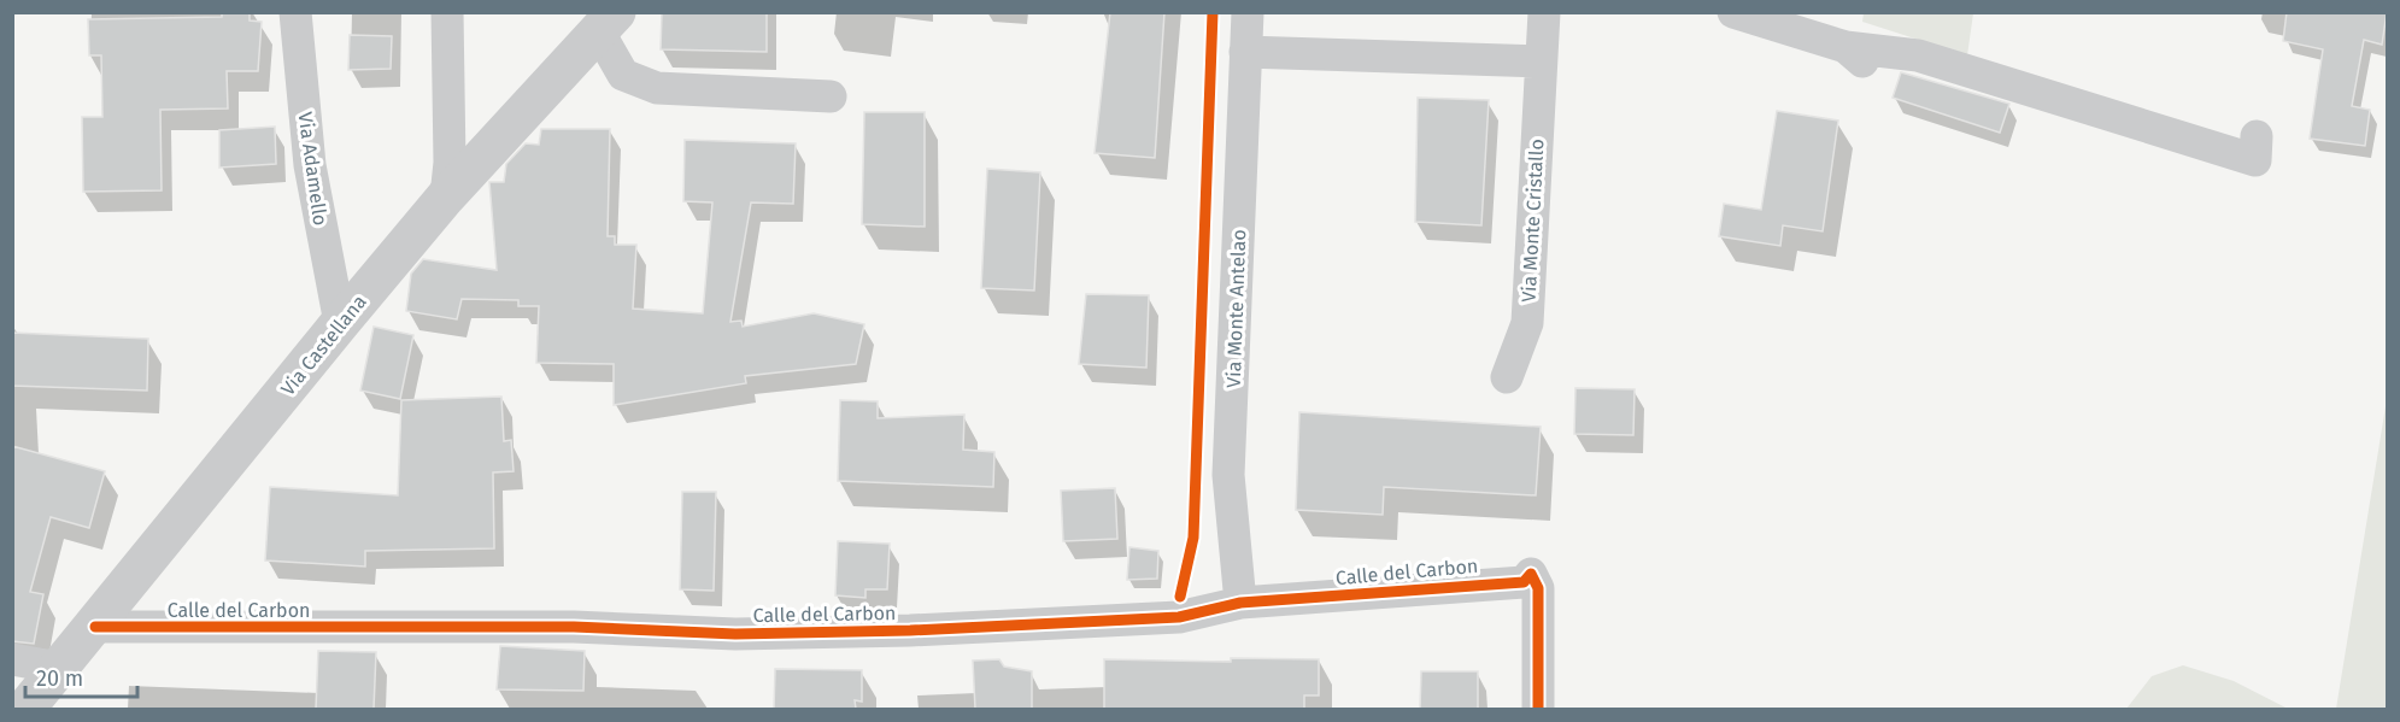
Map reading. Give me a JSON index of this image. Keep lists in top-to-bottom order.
{
  "streets": {
    "street": [
      "Via Adamello",
      "Via Monte Cristallo",
      "Via Monte Antelao",
      "Via Castellana",
      "Calle del Carbon"
    ]
  },
  "crossings": [
    ["Via Adamello", "Via Castellana"],
    ["Via Monte Antelao", "Calle del Carbon"],
    ["Via Castellana", "Calle del Carbon"]
  ],
  "scale_bar": "20 m"
}
